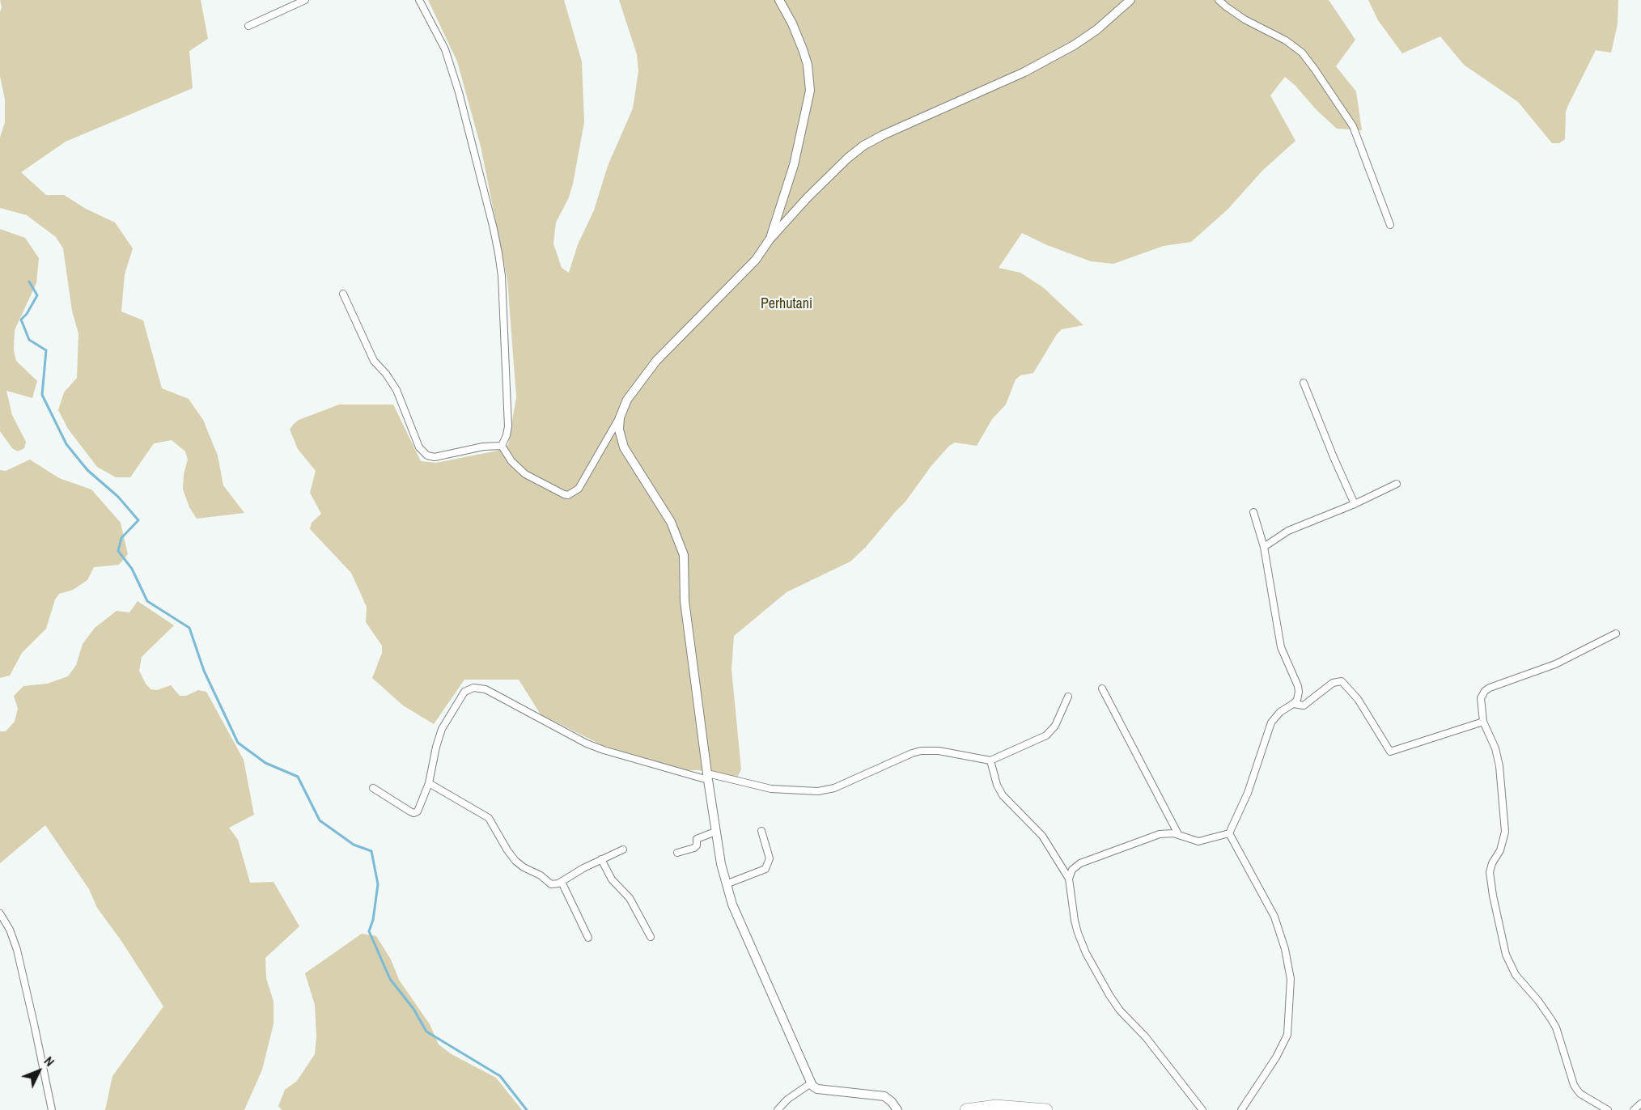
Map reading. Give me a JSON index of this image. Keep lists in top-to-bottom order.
{
  "parks": ["Perhutani"],
  "north": "top right"
}
